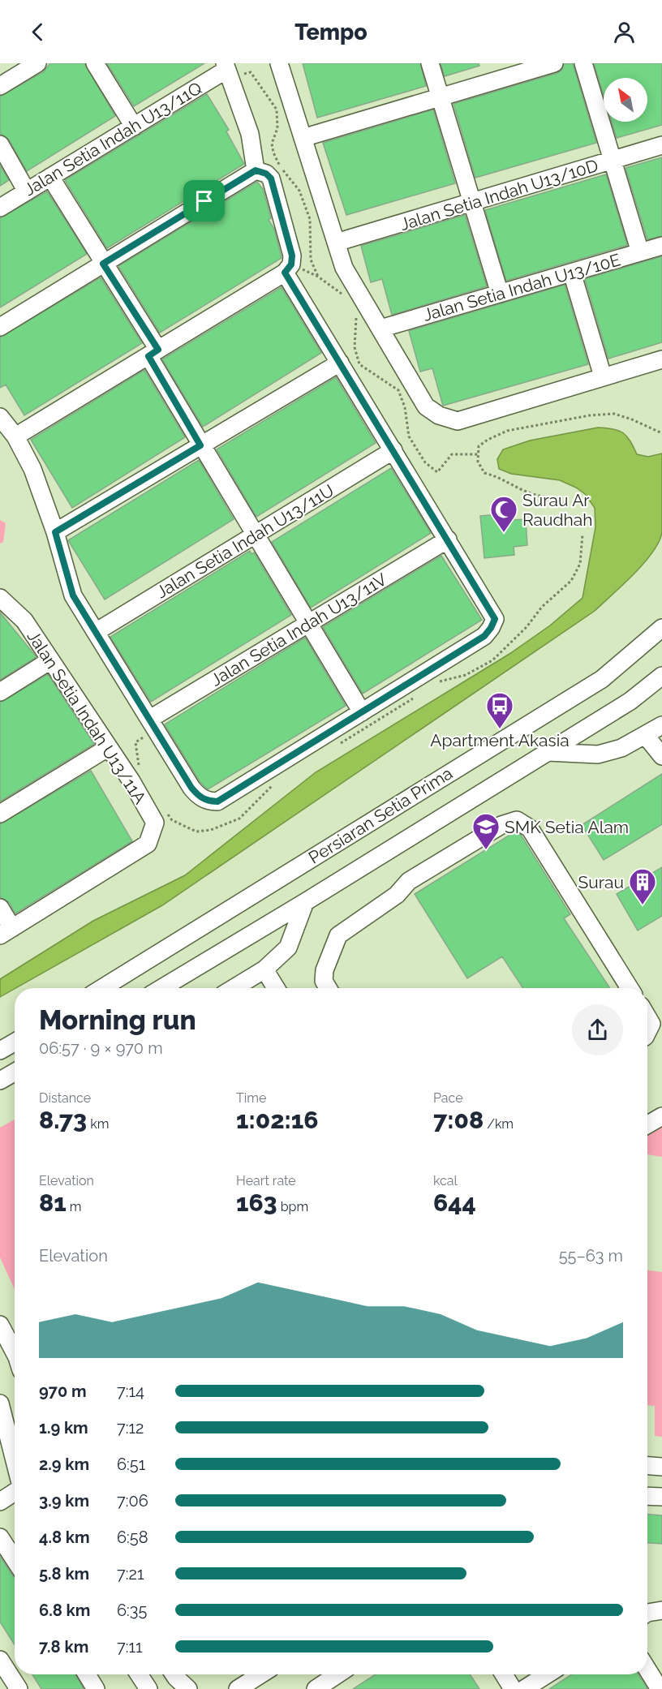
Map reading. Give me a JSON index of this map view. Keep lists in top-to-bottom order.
{
  "streets": {
    "street": [
      "Jalan Setia Indah U13/11Q",
      "Jalan Setia Indah U13/10D",
      "Jalan Setia Indah U13/10E",
      "Jalan Setia Indah U13/11U",
      "Jalan Setia Indah U13/11V",
      "Jalan Setia Indah U13/11A",
      "Persiaran Setia Prima"
    ]
  },
  "places": {
    "mosque": ["Surau Ar Raudhah"],
    "bus stop": ["Apartment Akasia"],
    "school or university": ["SMK Setia Alam"],
    "building": ["Surau"]
  },
  "north": "top left",
  "page": {
    "header": "Tempo",
    "heading": ["Morning run", "06:57 · 9 × 970 m"],
    "stats": [
      ["Distance", "8.73 km"],
      ["Time", "1:02:16"],
      ["Pace", "7:08 /km"],
      ["Elevation", "81 m"],
      ["Heart rate", "163 bpm"],
      ["kcal", "644"]
    ],
    "chart": ["Elevation", "55–63 m"],
    "list": [
      {
        "name": "970 m",
        "note": "7:14"
      },
      {
        "name": "1.9 km",
        "note": "7:12"
      },
      {
        "name": "2.9 km",
        "note": "6:51"
      },
      {
        "name": "3.9 km",
        "note": "7:06"
      },
      {
        "name": "4.8 km",
        "note": "6:58"
      },
      {
        "name": "5.8 km",
        "note": "7:21"
      },
      {
        "name": "6.8 km",
        "note": "6:35"
      },
      {
        "name": "7.8 km",
        "note": "7:11"
      }
    ]
  }
}
